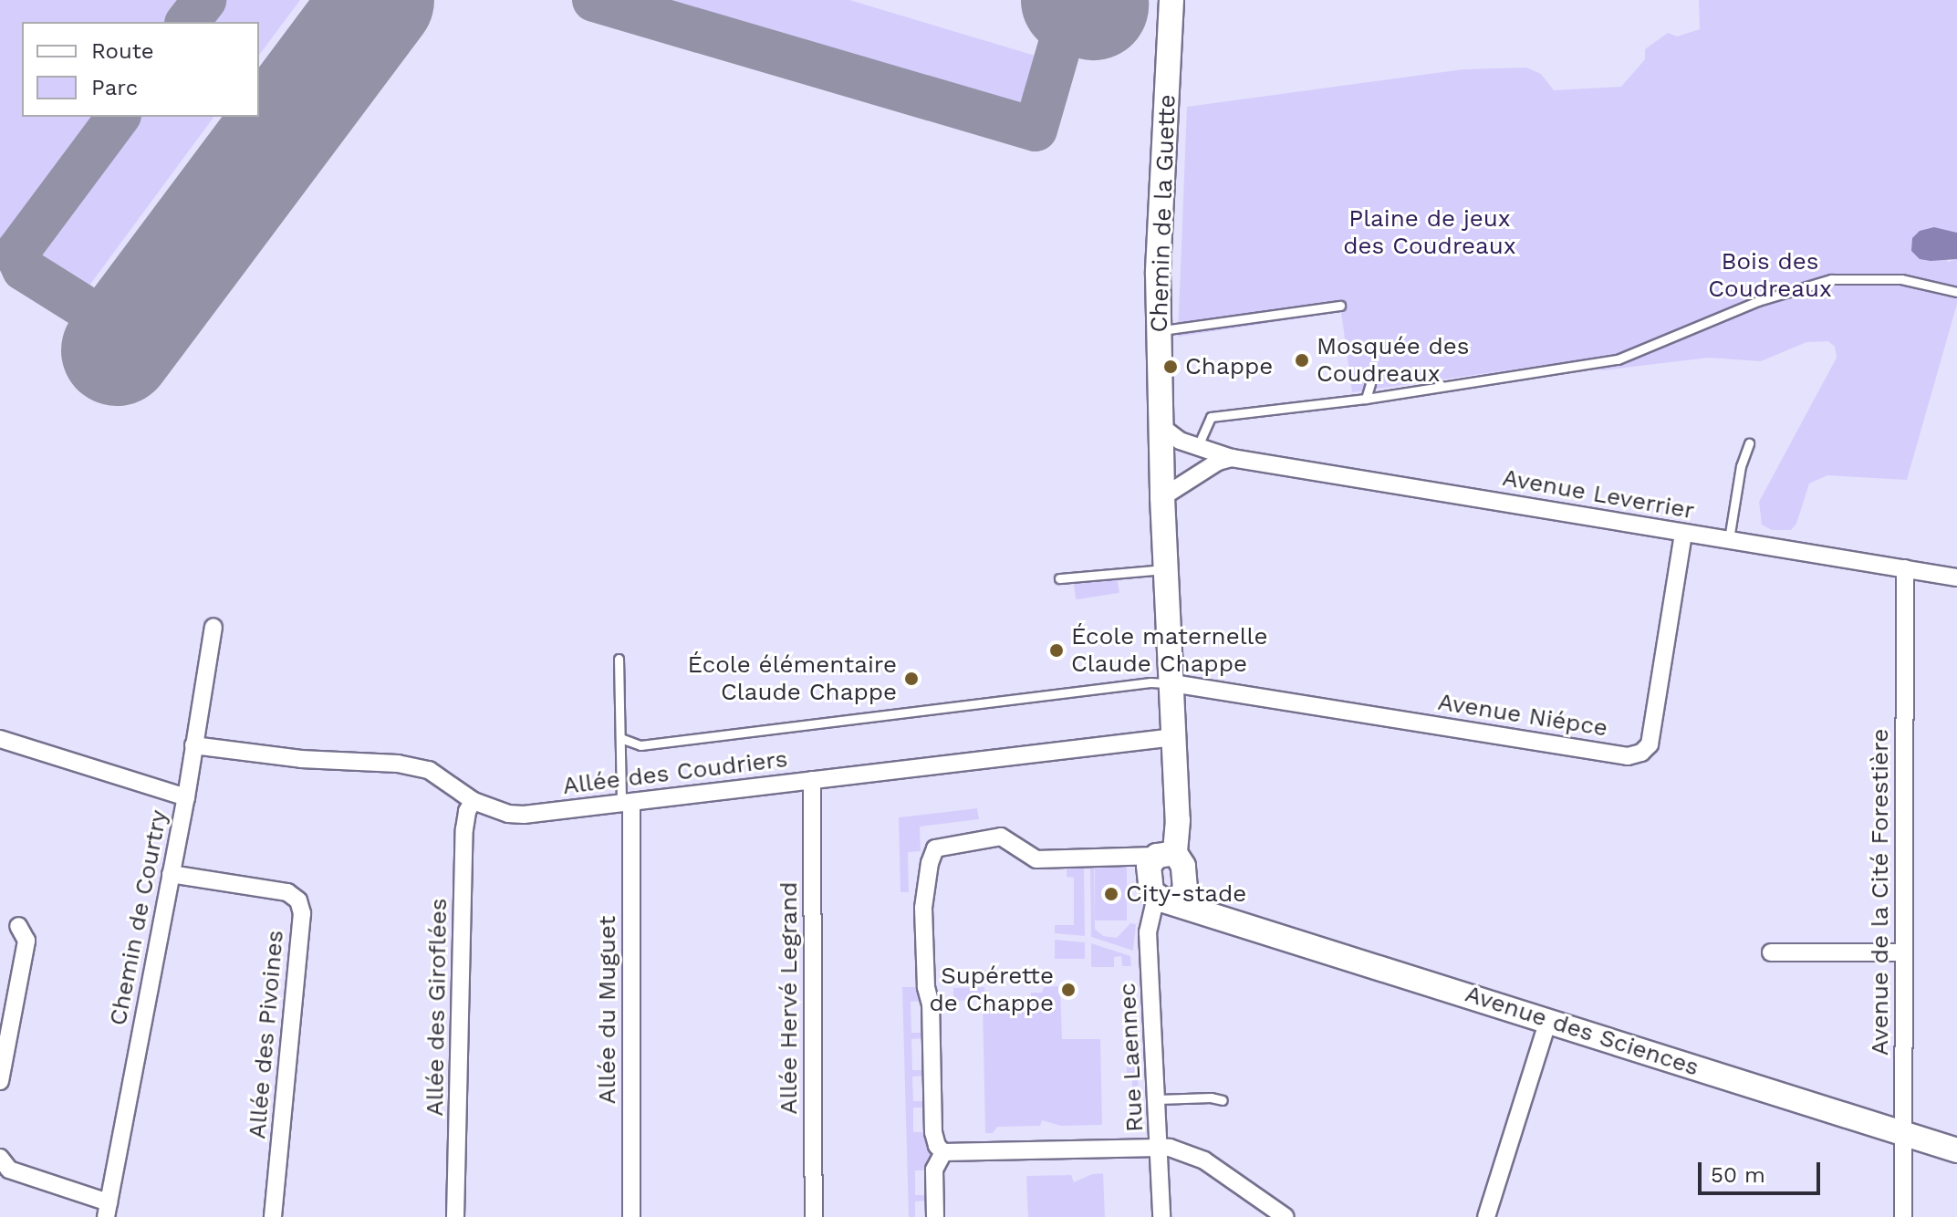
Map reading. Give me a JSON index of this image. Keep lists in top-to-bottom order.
{
  "streets": {
    "street": [
      "Chemin de la Guette",
      "Avenue Leverrier",
      "Avenue Niépce",
      "Allée des Coudriers",
      "Avenue de la Cité Forestière",
      "Chemin de Courtry",
      "Allée Hervé Legrand",
      "Allée des Giroflées",
      "Allée du Muguet",
      "Avenue des Sciences",
      "Allée des Pivoines",
      "Rue Laennec"
    ]
  },
  "crossings": [
    ["Chemin de la Guette", "Avenue Leverrier"],
    ["Chemin de la Guette", "Avenue Niépce"],
    ["Chemin de la Guette", "Allée des Coudriers"],
    ["Avenue Leverrier", "Avenue Niépce"],
    ["Avenue Leverrier", "Avenue de la Cité Forestière"],
    ["Allée des Coudriers", "Chemin de Courtry"],
    ["Allée des Coudriers", "Allée Hervé Legrand"],
    ["Allée des Coudriers", "Allée des Giroflées"],
    ["Allée des Coudriers", "Allée du Muguet"],
    ["Avenue de la Cité Forestière", "Avenue des Sciences"],
    ["Chemin de Courtry", "Allée des Pivoines"],
    ["Avenue des Sciences", "Rue Laennec"]
  ],
  "parks": ["Plaine de jeux des Coudreaux", "Bois des Coudreaux"],
  "places": [
    "Mosquée des Coudreaux",
    "Chappe",
    "École maternelle Claude Chappe",
    "École élémentaire Claude Chappe",
    "City-stade",
    "Supérette de Chappe"
  ],
  "legend": ["Route", "Parc"],
  "scale_bar": "50 m"
}
